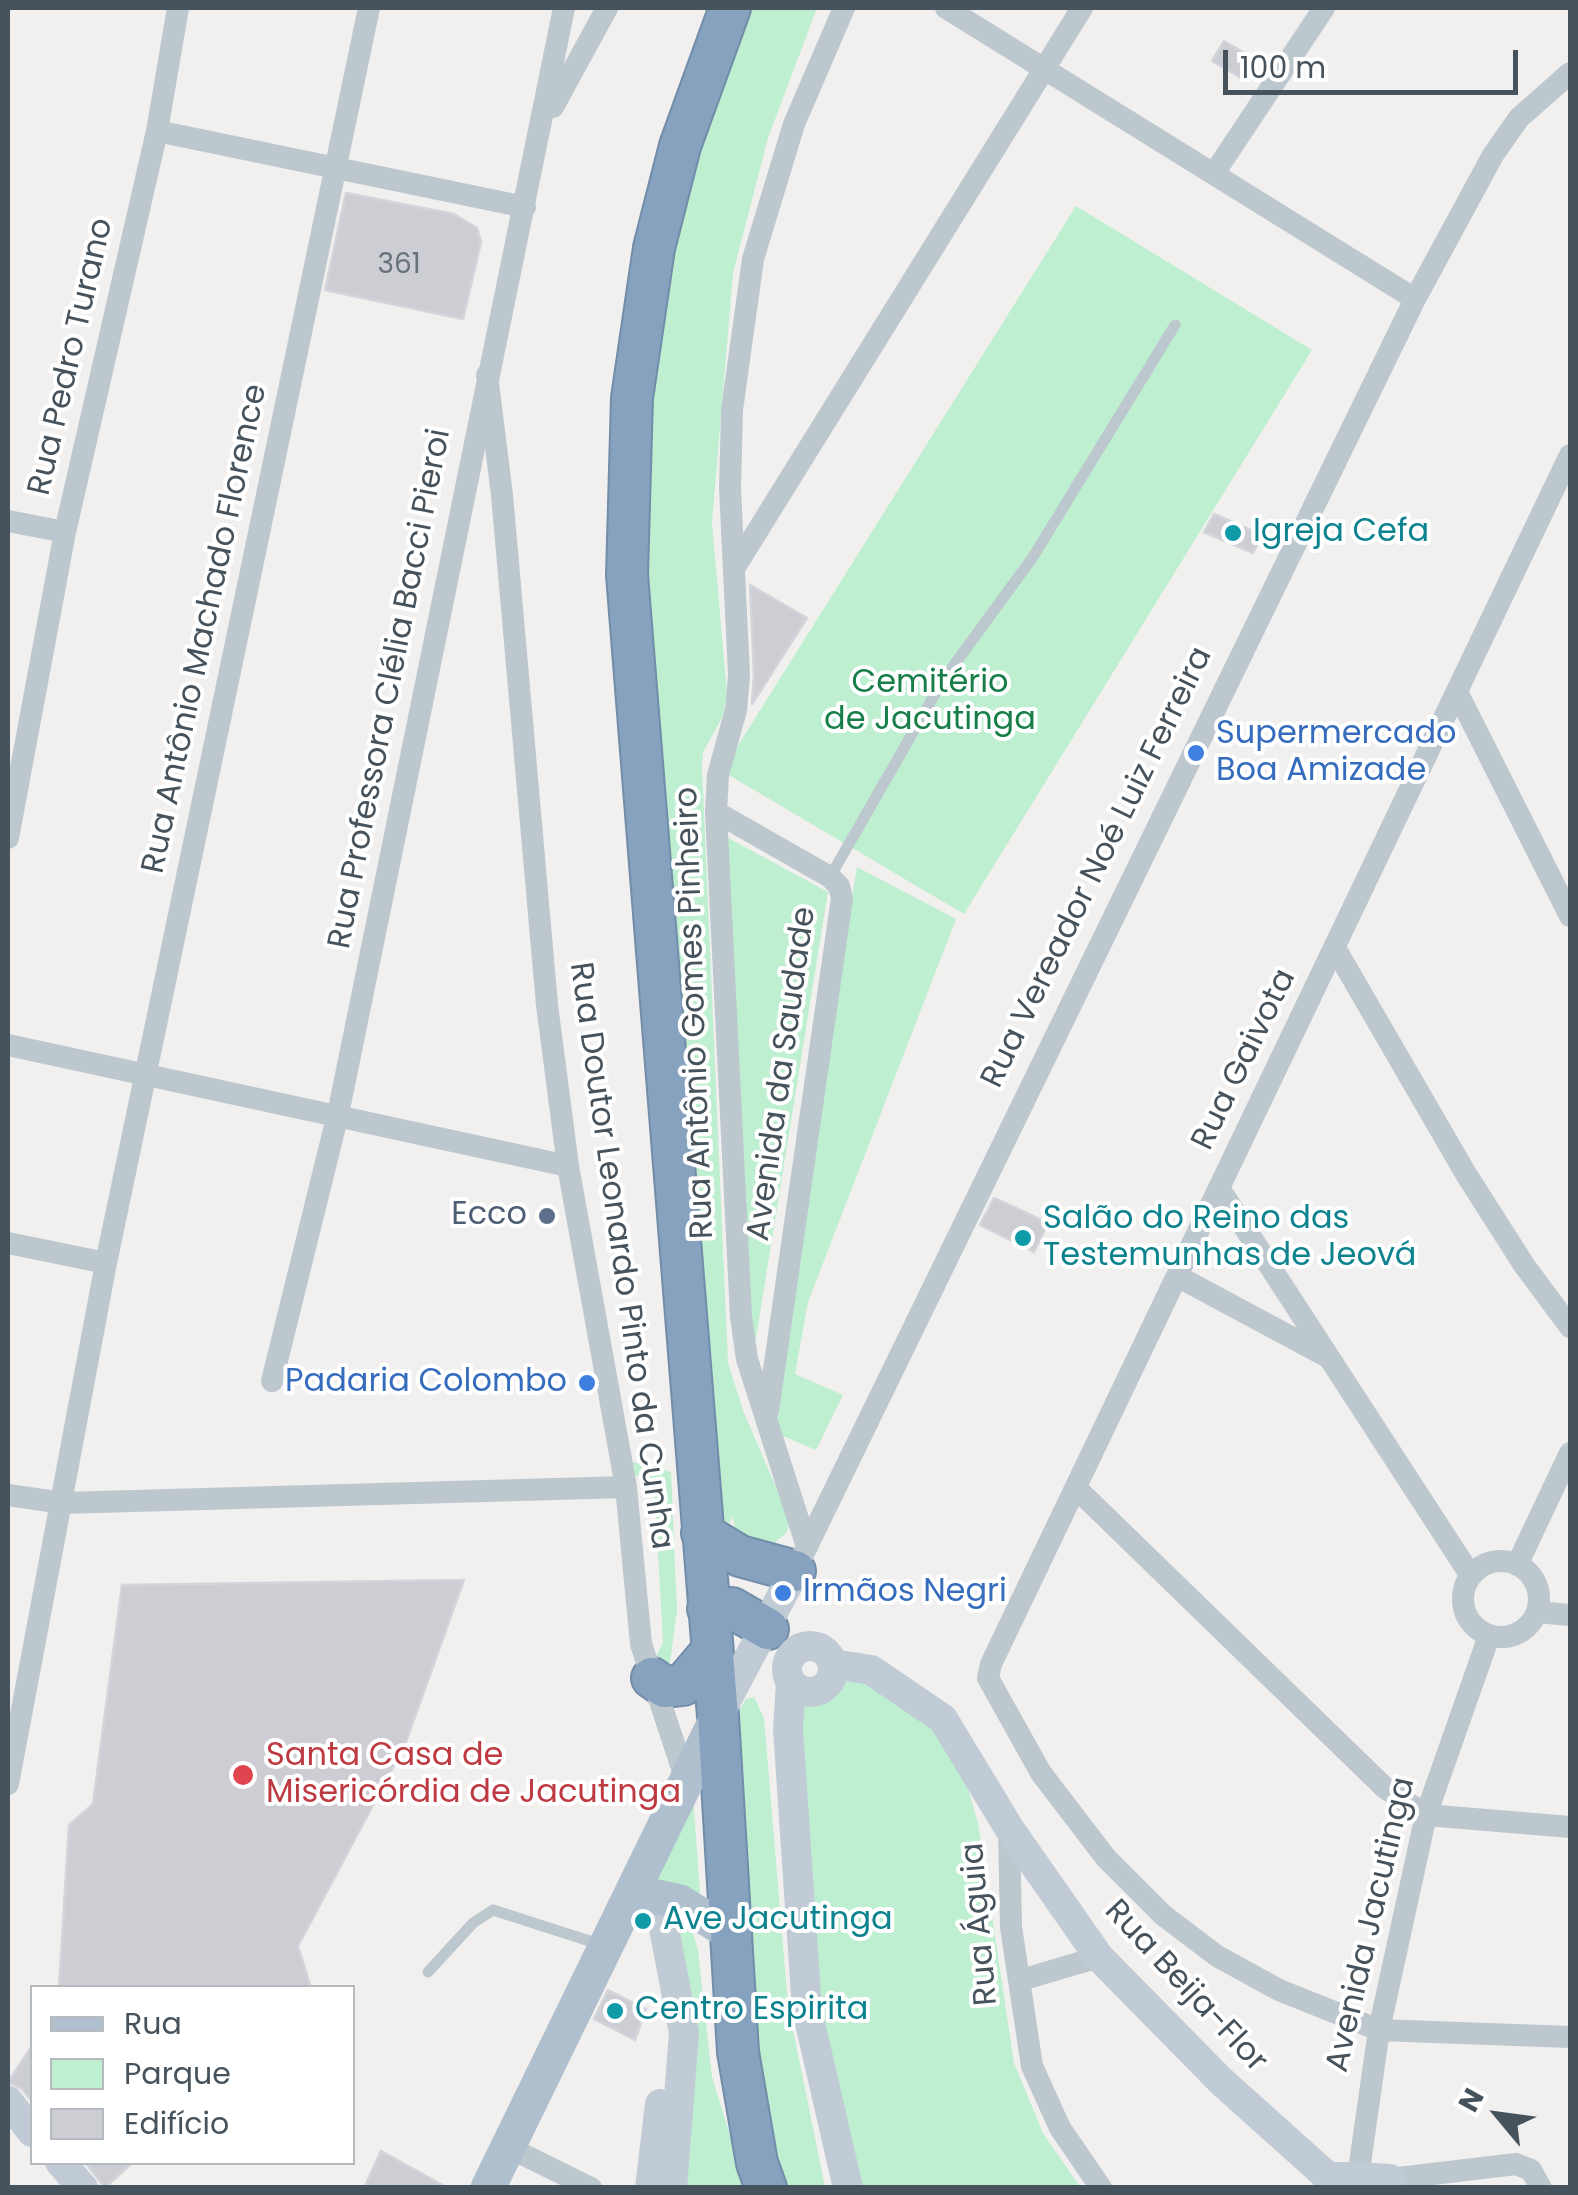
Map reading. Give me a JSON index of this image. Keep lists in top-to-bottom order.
{
  "streets": {
    "street": [
      "Rua Pedro Turano",
      "Rua Antônio Machado Florence",
      "Rua Professora Clélia Bacci Pieroi",
      "Rua Vereador Noé Luiz Ferreira",
      "Rua Antônio Gomes Pinheiro",
      "Rua Gaivota",
      "Avenida da Saudade",
      "Rua Doutor Leonardo Pinto da Cunha",
      "Rua Águia",
      "Avenida Jacutinga",
      "Rua Beija-Flor"
    ]
  },
  "crossings": [
    ["Rua Professora Clélia Bacci Pieroi", "Rua Doutor Leonardo Pinto da Cunha"],
    ["Rua Vereador Noé Luiz Ferreira", "Rua Antônio Gomes Pinheiro"],
    ["Rua Vereador Noé Luiz Ferreira", "Rua Águia"],
    ["Rua Antônio Gomes Pinheiro", "Avenida da Saudade"],
    ["Rua Gaivota", "Avenida Jacutinga"],
    ["Rua Águia", "Rua Beija-Flor"],
    ["Avenida Jacutinga", "Rua Beija-Flor"]
  ],
  "parks": ["Cemitério de Jacutinga"],
  "places": [
    "Igreja Cefa",
    "Supermercado Boa Amizade",
    "Ecco",
    "Salão do Reino das Testemunhas de Jeová",
    "Padaria Colombo",
    "Irmãos Negri",
    "Santa Casa de Misericórdia de Jacutinga",
    "Ave Jacutinga",
    "Centro Espirita"
  ],
  "house_numbers": ["361"],
  "legend": ["Rua", "Parque", "Edifício"],
  "scale_bar": "100 m",
  "north": "top left"
}
